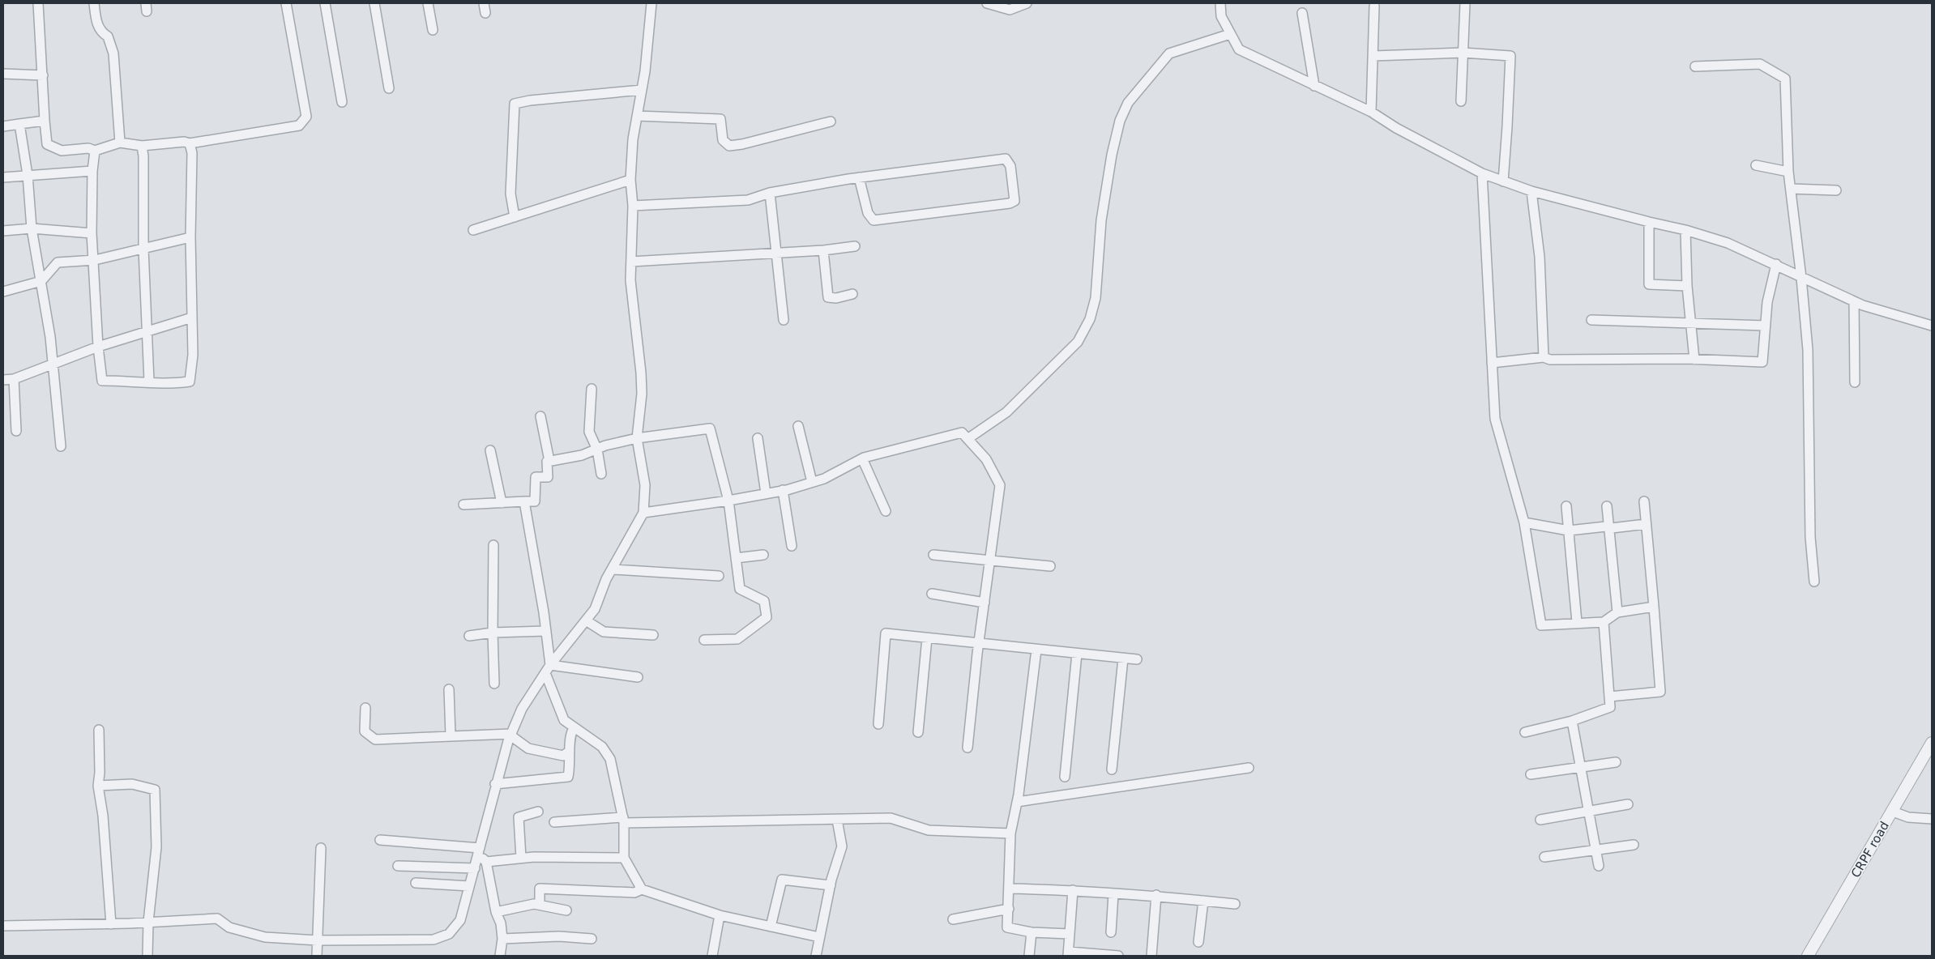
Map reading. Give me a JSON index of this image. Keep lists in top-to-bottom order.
{
  "streets": {
    "street": ["CRPF road"]
  }
}
